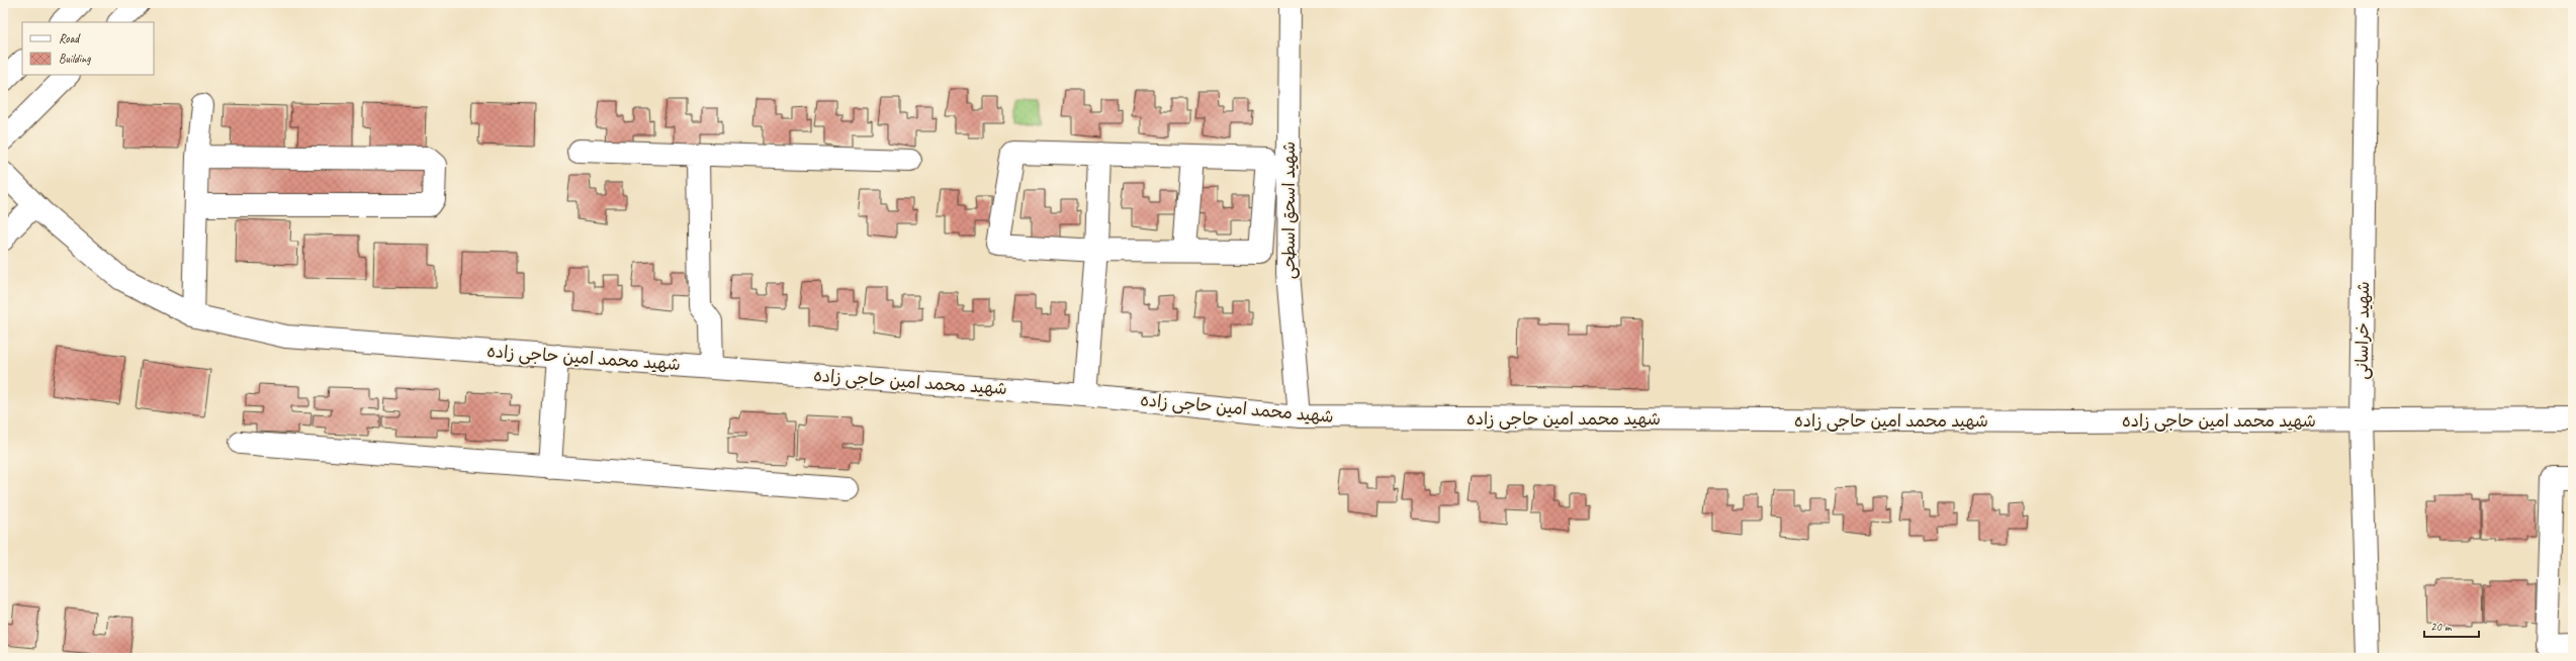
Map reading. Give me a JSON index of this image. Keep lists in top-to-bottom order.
{
  "streets": {
    "street": ["شهید اسحق اسطحی", "شهید خراسانی", "شهید محمد امین حاجی زاده"]
  },
  "crossings": [
    ["شهید اسحق اسطحی", "شهید محمد امین حاجی زاده"],
    ["شهید خراسانی", "شهید محمد امین حاجی زاده"]
  ],
  "legend": ["Road", "Building"],
  "scale_bar": "20 m"
}
